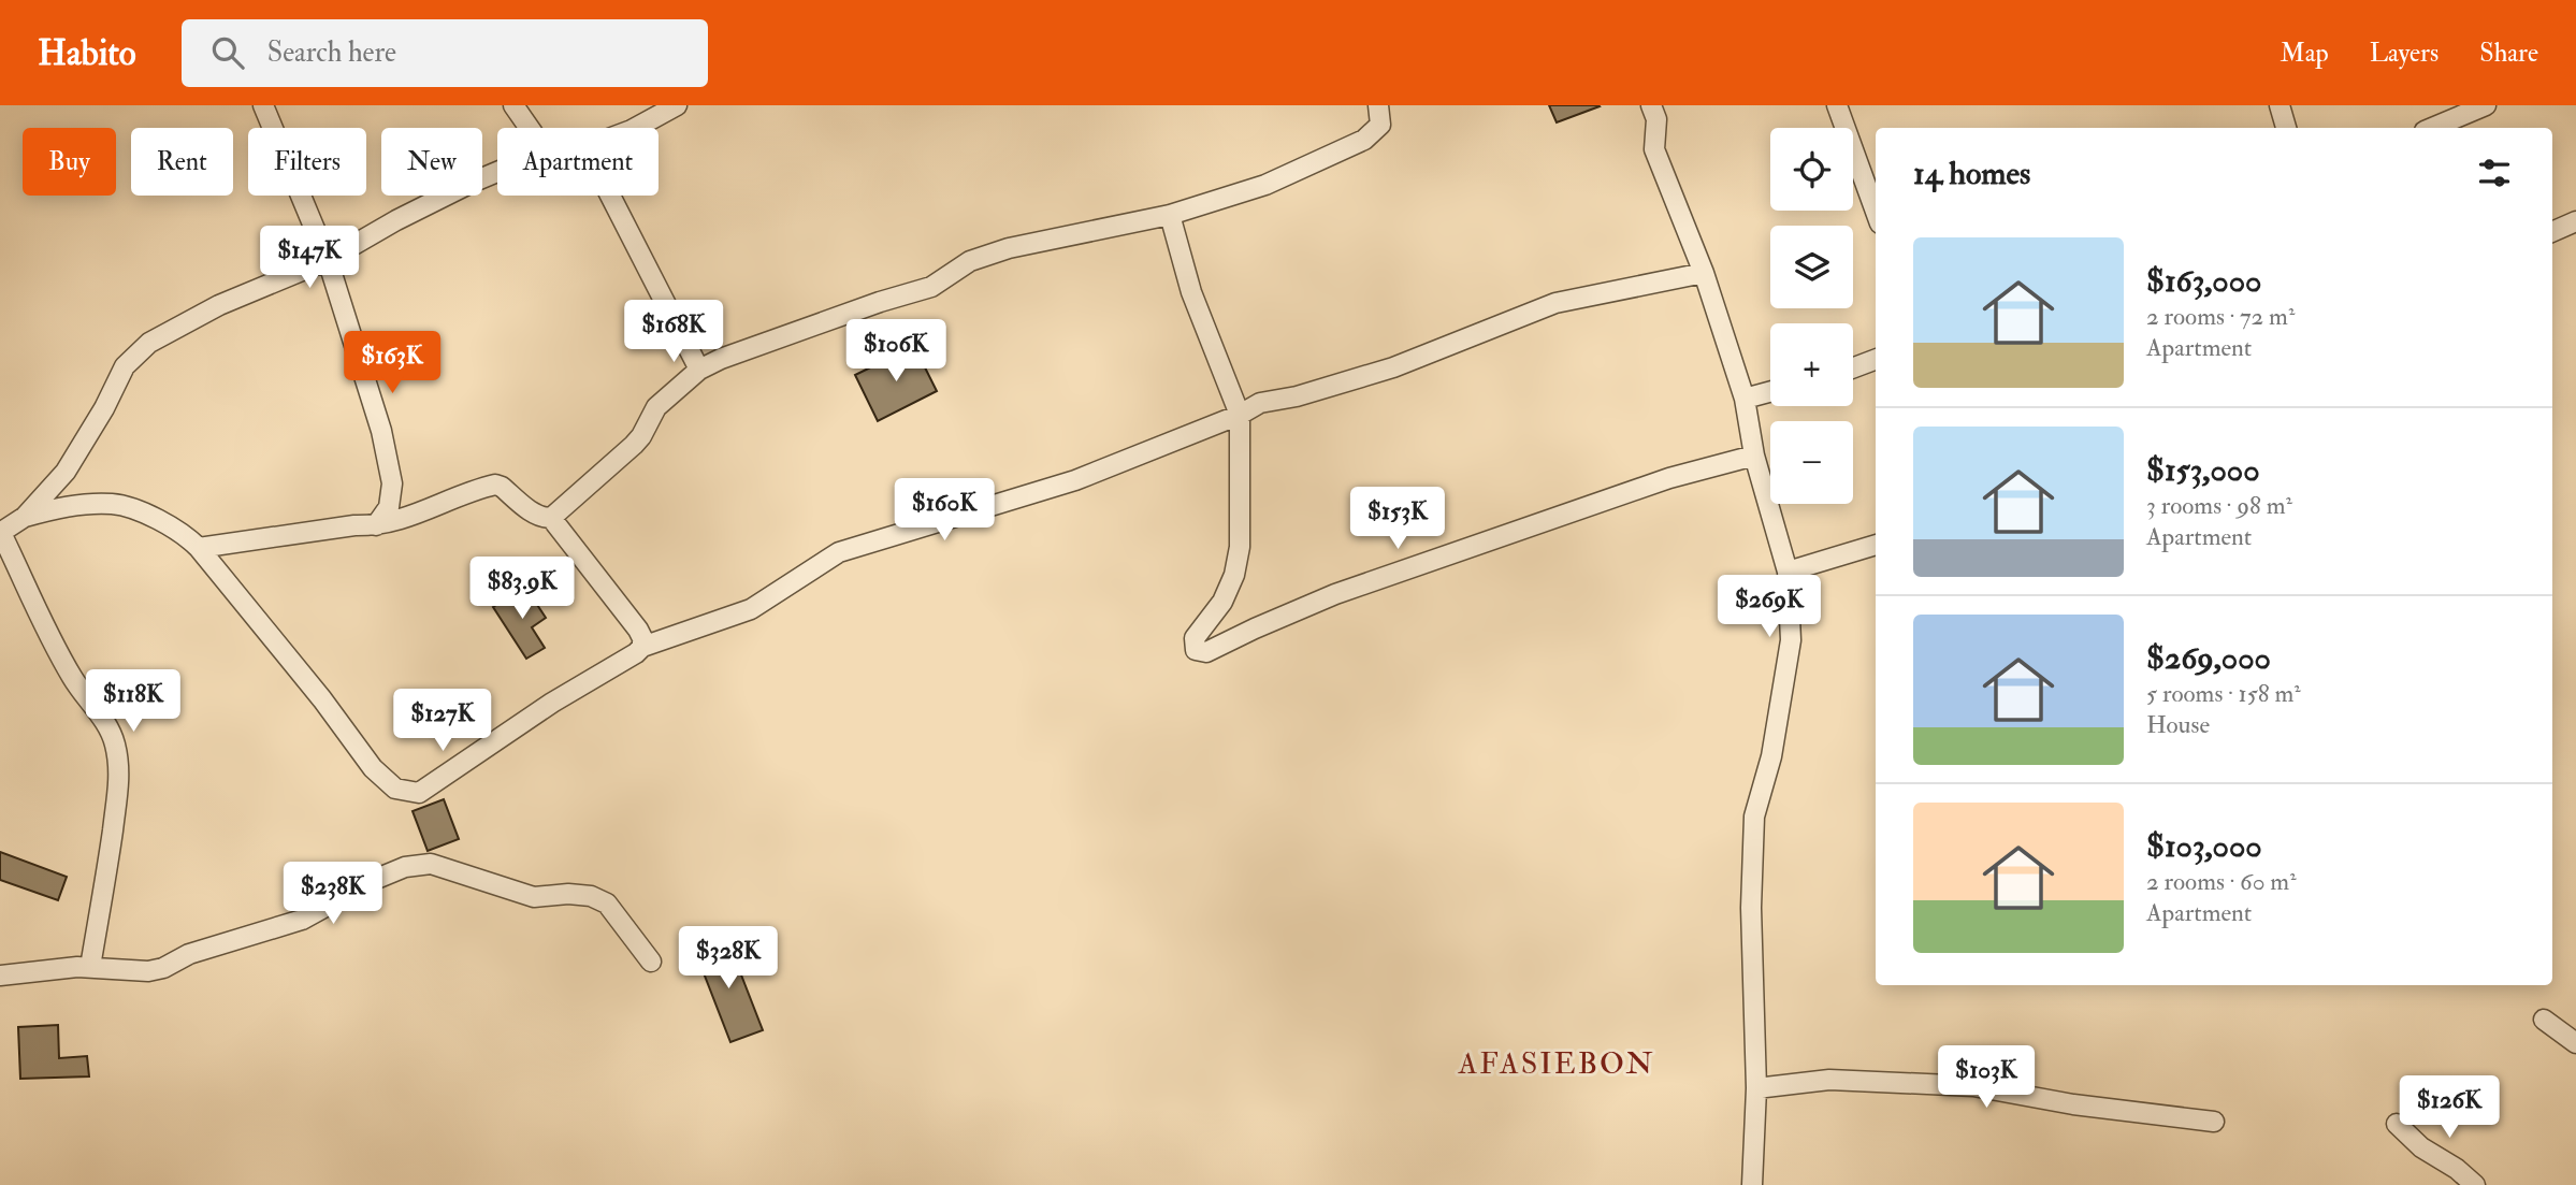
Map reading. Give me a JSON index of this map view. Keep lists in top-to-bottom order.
{
  "districts": ["AFASIEBON"],
  "page": {
    "header": "Habito",
    "search": "Search here",
    "nav": ["Map", "Layers", "Share"],
    "map_buttons": ["+", "−"],
    "chip": [
      "Buy",
      "Rent",
      "Filters",
      "New",
      "Apartment"
    ],
    "heading": "14 homes",
    "list": [
      {
        "name": "$163,000",
        "note": "2 rooms · 72 m² · Apartment"
      },
      {
        "name": "$153,000",
        "note": "3 rooms · 98 m² · Apartment"
      },
      {
        "name": "$269,000",
        "note": "5 rooms · 158 m² · House"
      },
      {
        "name": "$103,000",
        "note": "2 rooms · 60 m² · Apartment"
      }
    ],
    "price": [
      "$147K",
      "$168K",
      "$106K",
      "$163K",
      "$160K",
      "$153K",
      "$83.9K",
      "$269K",
      "$118K",
      "$127K",
      "$238K",
      "$328K",
      "$103K",
      "$126K"
    ]
  }
}
